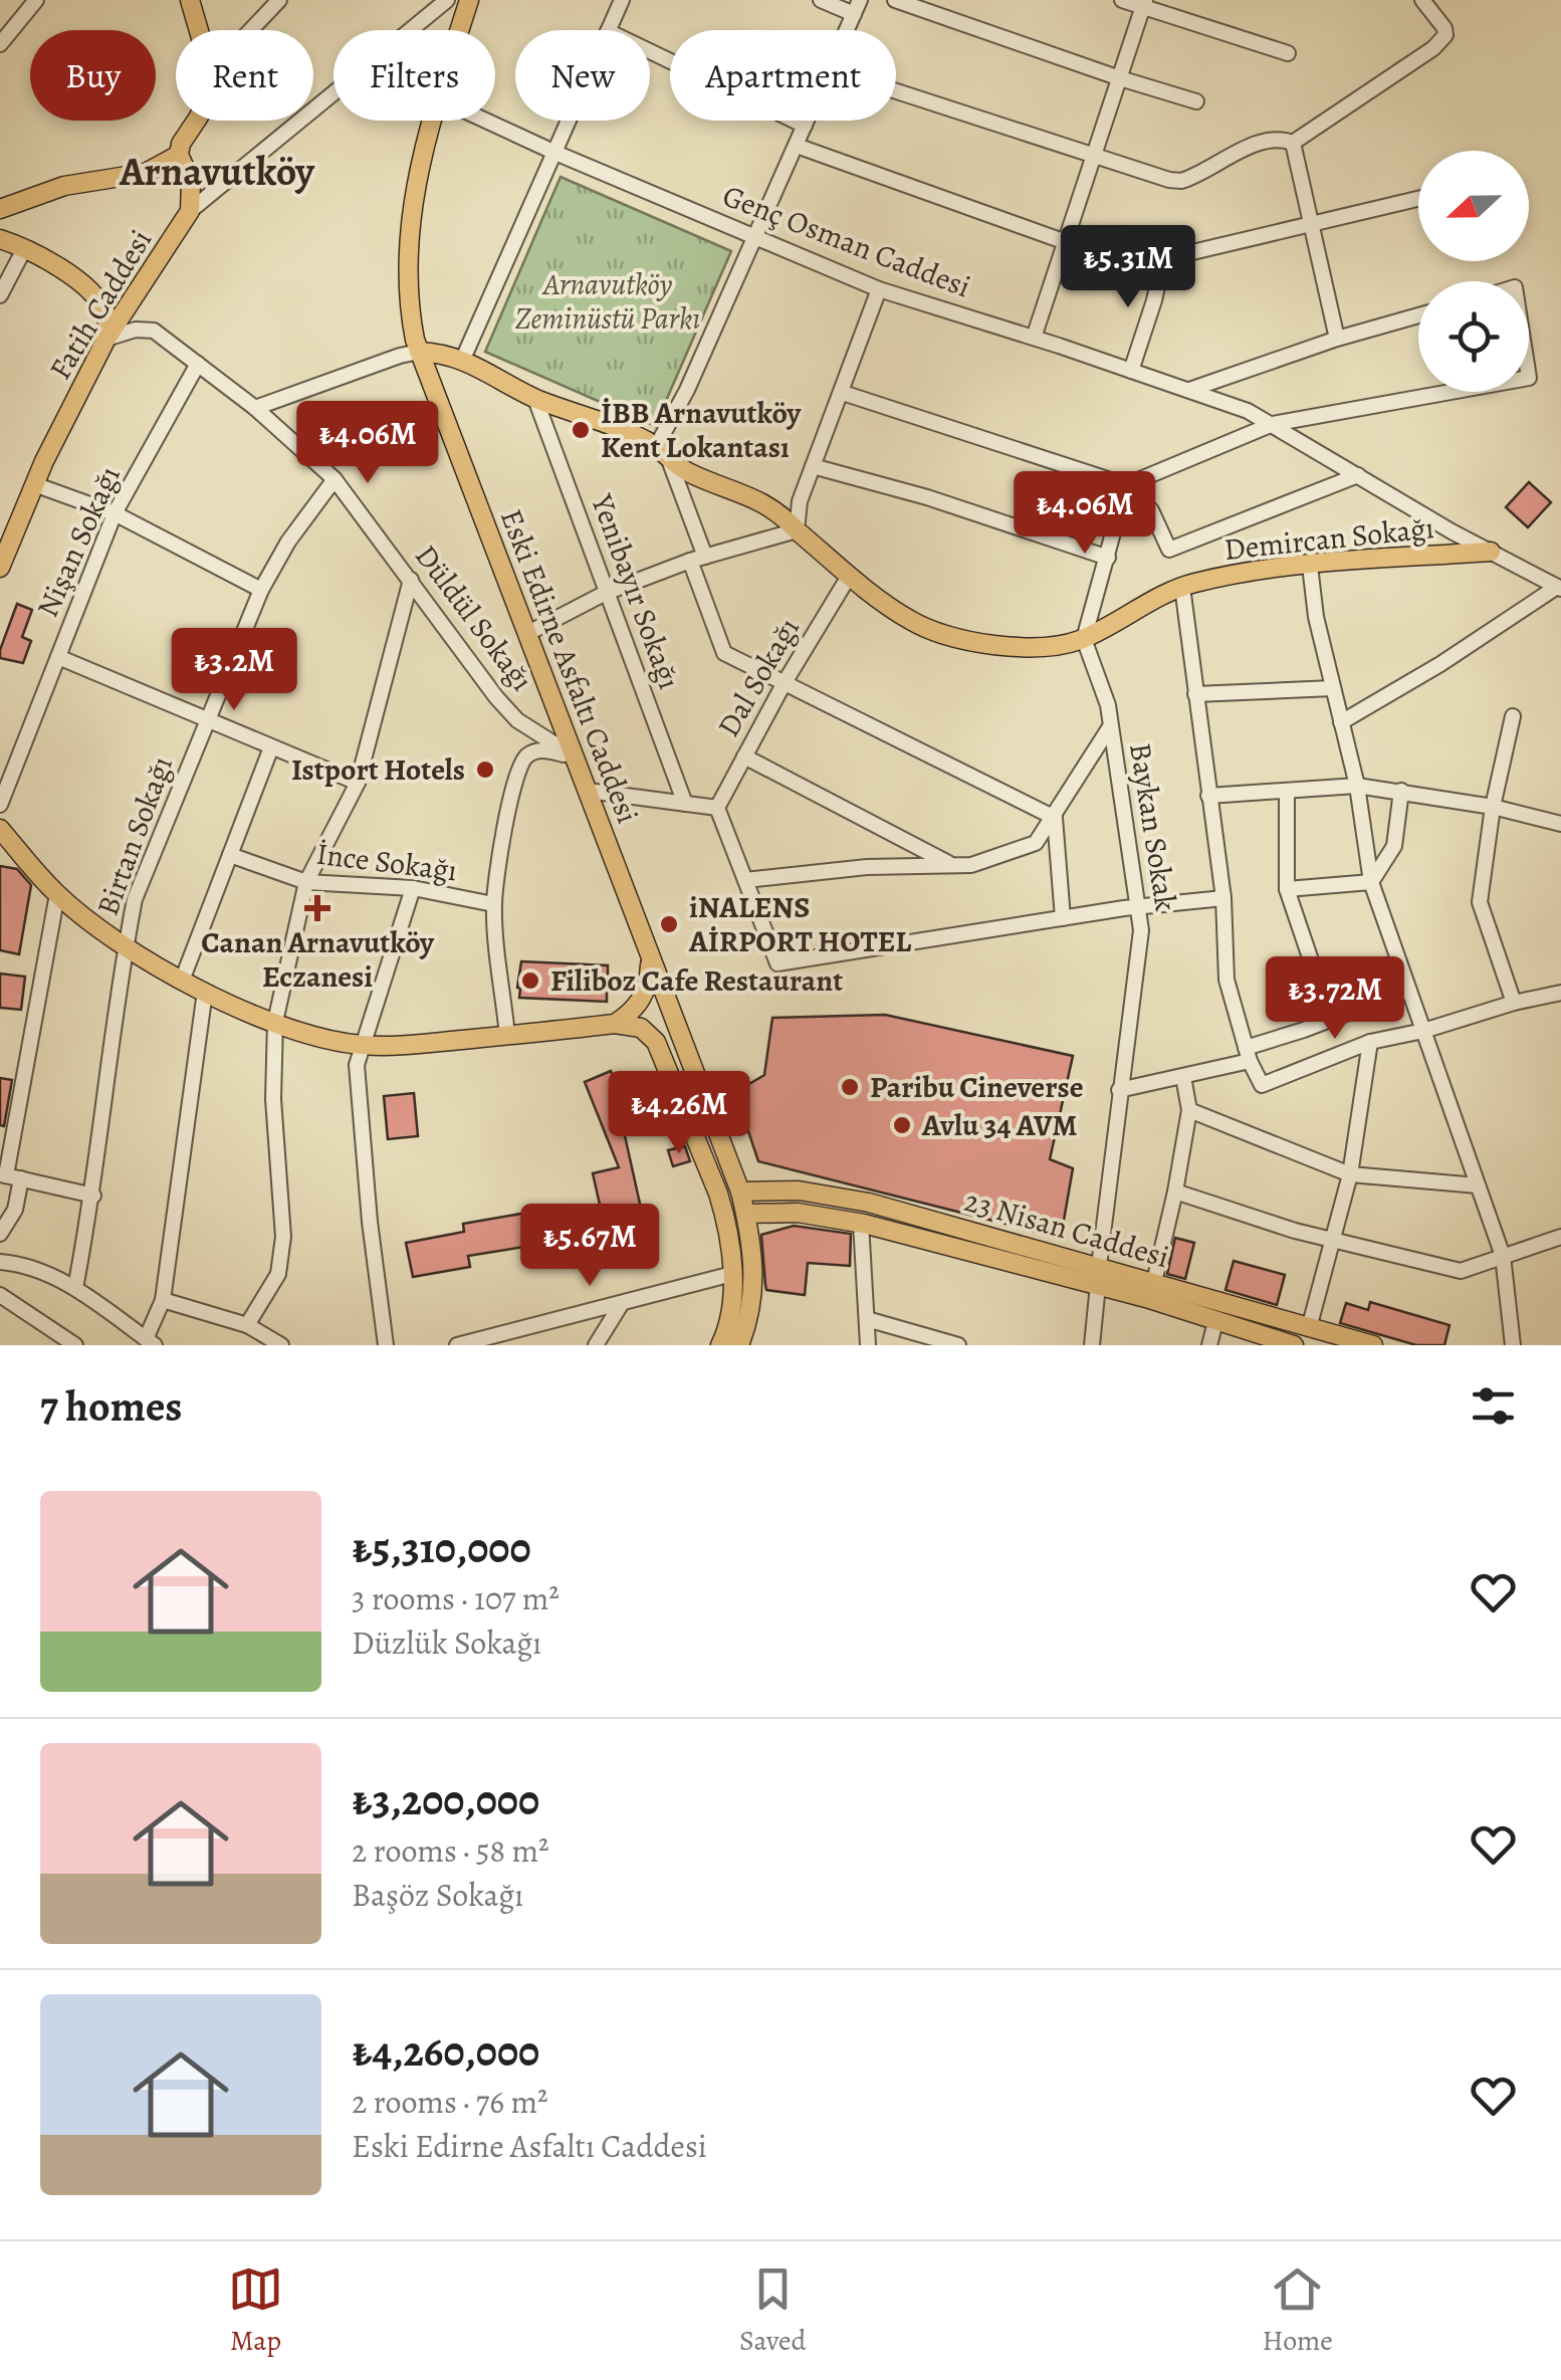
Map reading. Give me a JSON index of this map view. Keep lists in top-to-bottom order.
{
  "streets": {
    "main road": [
      "Fatih Caddesi",
      "Demircan Sokağı",
      "Eski Edirne Asfaltı Caddesi",
      "23 Nisan Caddesi"
    ],
    "street": [
      "Genç Osman Caddesi",
      "Nişan Sokağı",
      "Yenibayır Sokağı",
      "Düldül Sokağı",
      "Dal Sokağı",
      "Baykan Sokak",
      "Birtan Sokağı",
      "İnce Sokağı"
    ]
  },
  "crossings": [
    ["Genç Osman Caddesi", "Demircan Sokağı"],
    ["Fatih Caddesi", "Düldül Sokağı"],
    ["Demircan Sokağı", "Yenibayır Sokağı"],
    ["Demircan Sokağı", "Düldül Sokağı"],
    ["Demircan Sokağı", "Eski Edirne Asfaltı Caddesi"],
    ["Demircan Sokağı", "Dal Sokağı"],
    ["Demircan Sokağı", "Baykan Sokak"],
    ["Nişan Sokağı", "Düldül Sokağı"],
    ["Düldül Sokağı", "Eski Edirne Asfaltı Caddesi"],
    ["Düldül Sokağı", "Birtan Sokağı"],
    ["Eski Edirne Asfaltı Caddesi", "23 Nisan Caddesi"],
    ["Baykan Sokak", "23 Nisan Caddesi"]
  ],
  "districts": ["Arnavutköy"],
  "parks": ["Arnavutköy Zeminüstü Parkı"],
  "places": {
    "other": [
      "İBB Arnavutköy Kent Lokantası",
      "Istport Hotels",
      "iNALENS AİRPORT HOTEL",
      "Filiboz Cafe Restaurant",
      "Paribu Cineverse",
      "Avlu 34 AVM"
    ],
    "health": ["Canan Arnavutköy Eczanesi"]
  },
  "north": "left",
  "page": {
    "chip": [
      "Buy",
      "Rent",
      "Filters",
      "New",
      "Apartment"
    ],
    "price": [
      "₺5.31M",
      "₺4.06M",
      "₺4.06M",
      "₺3.2M",
      "₺3.72M",
      "₺4.26M",
      "₺5.67M"
    ],
    "heading": "7 homes",
    "list": [
      {
        "name": "₺5,310,000",
        "note": "3 rooms · 107 m² · Düzlük Sokağı"
      },
      {
        "name": "₺3,200,000",
        "note": "2 rooms · 58 m² · Başöz Sokağı"
      },
      {
        "name": "₺4,260,000",
        "note": "2 rooms · 76 m² · Eski Edirne Asfaltı Caddesi"
      }
    ],
    "tabs": ["Map", "Saved", "Home"]
  }
}
